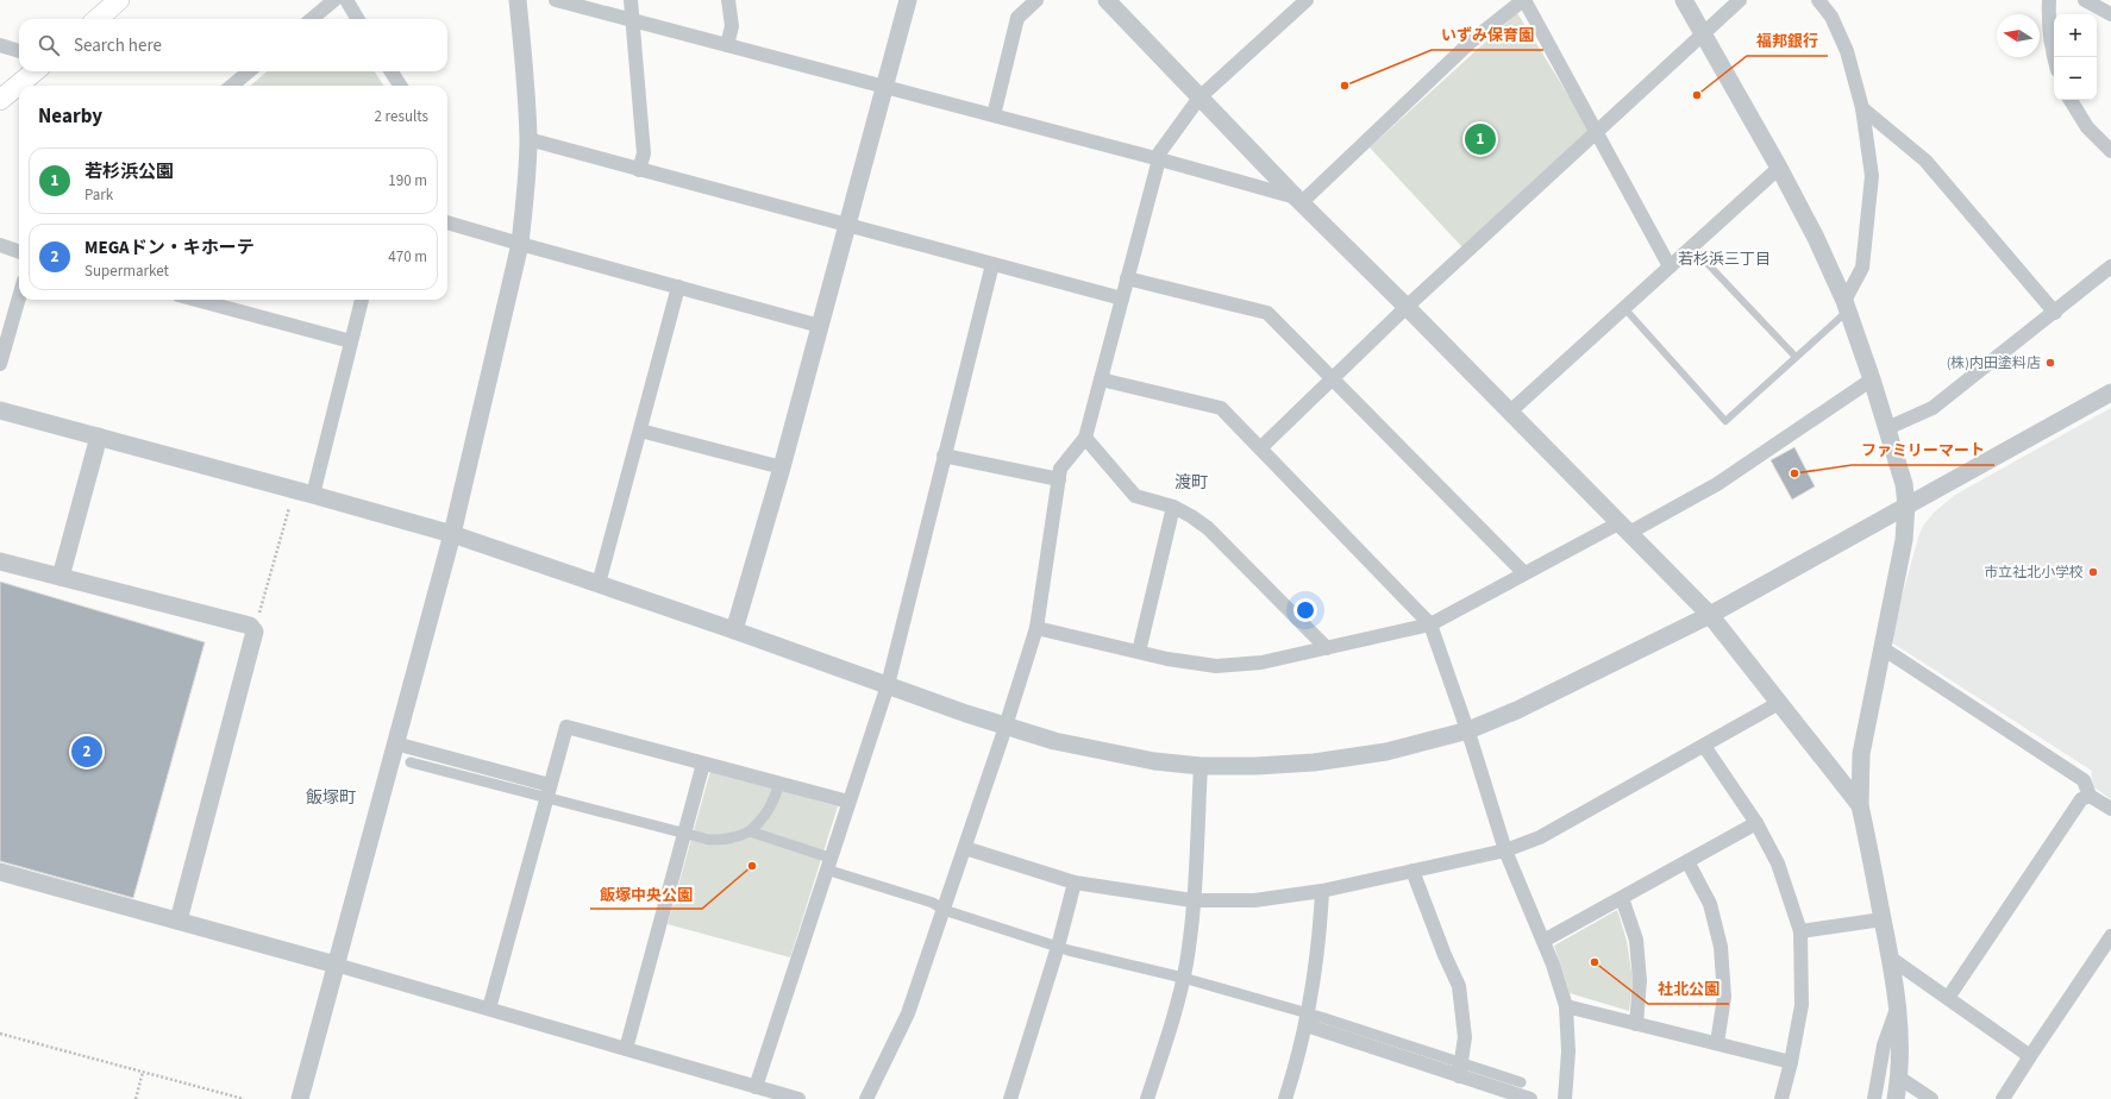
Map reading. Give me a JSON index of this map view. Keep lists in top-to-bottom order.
{
  "districts": ["若杉浜三丁目", "渡町", "飯塚町"],
  "places": [
    "いずみ保育園",
    "福邦銀行",
    "(株)内田塗料店",
    "ファミリーマート",
    "市立社北小学校",
    "飯塚中央公園",
    "社北公園"
  ],
  "north": "left",
  "page": {
    "map_buttons": ["+", "−"],
    "search": "Search here",
    "heading": ["Nearby", "2 results"],
    "pins": ["1", "2"],
    "list": [
      {
        "mark": "1",
        "name": "若杉浜公園",
        "note": "Park",
        "value": "190 m"
      },
      {
        "mark": "2",
        "name": "MEGAドン・キホーテ",
        "note": "Supermarket",
        "value": "470 m"
      }
    ]
  }
}
